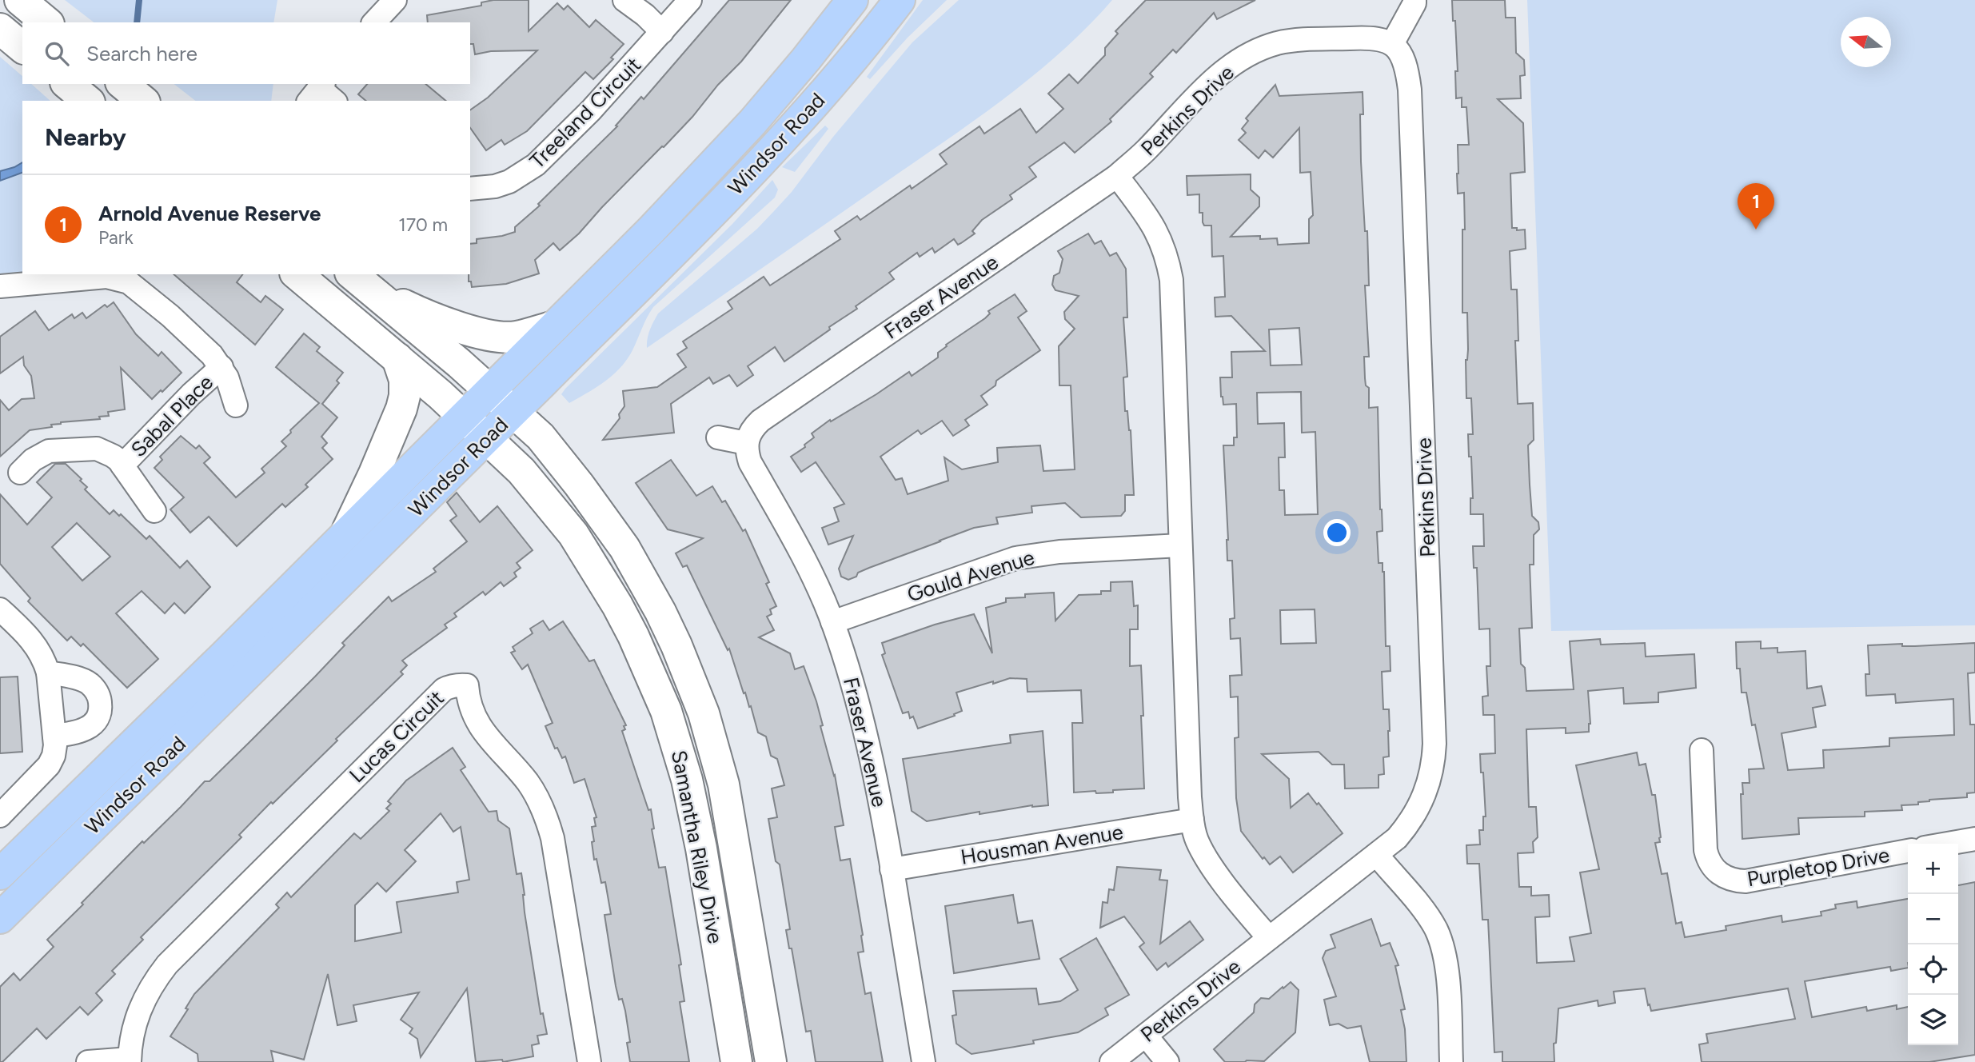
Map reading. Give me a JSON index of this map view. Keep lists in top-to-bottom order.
{
  "streets": {
    "main road": ["Windsor Road", "Samantha Riley Drive"],
    "street": [
      "Perkins Drive",
      "Treeland Circuit",
      "Fraser Avenue",
      "Sabal Place",
      "Gould Avenue",
      "Lucas Circuit",
      "Housman Avenue",
      "Purpletop Drive"
    ]
  },
  "crossings": [
    ["Perkins Drive", "Fraser Avenue"],
    ["Windsor Road", "Samantha Riley Drive"],
    ["Fraser Avenue", "Gould Avenue"],
    ["Fraser Avenue", "Housman Avenue"]
  ],
  "north": "left",
  "page": {
    "search": "Search here",
    "heading": "Nearby",
    "list": [
      {
        "mark": "1",
        "name": "Arnold Avenue Reserve",
        "note": "Park",
        "value": "170 m"
      }
    ],
    "pins": "1",
    "map_buttons": ["+", "−"]
  }
}
